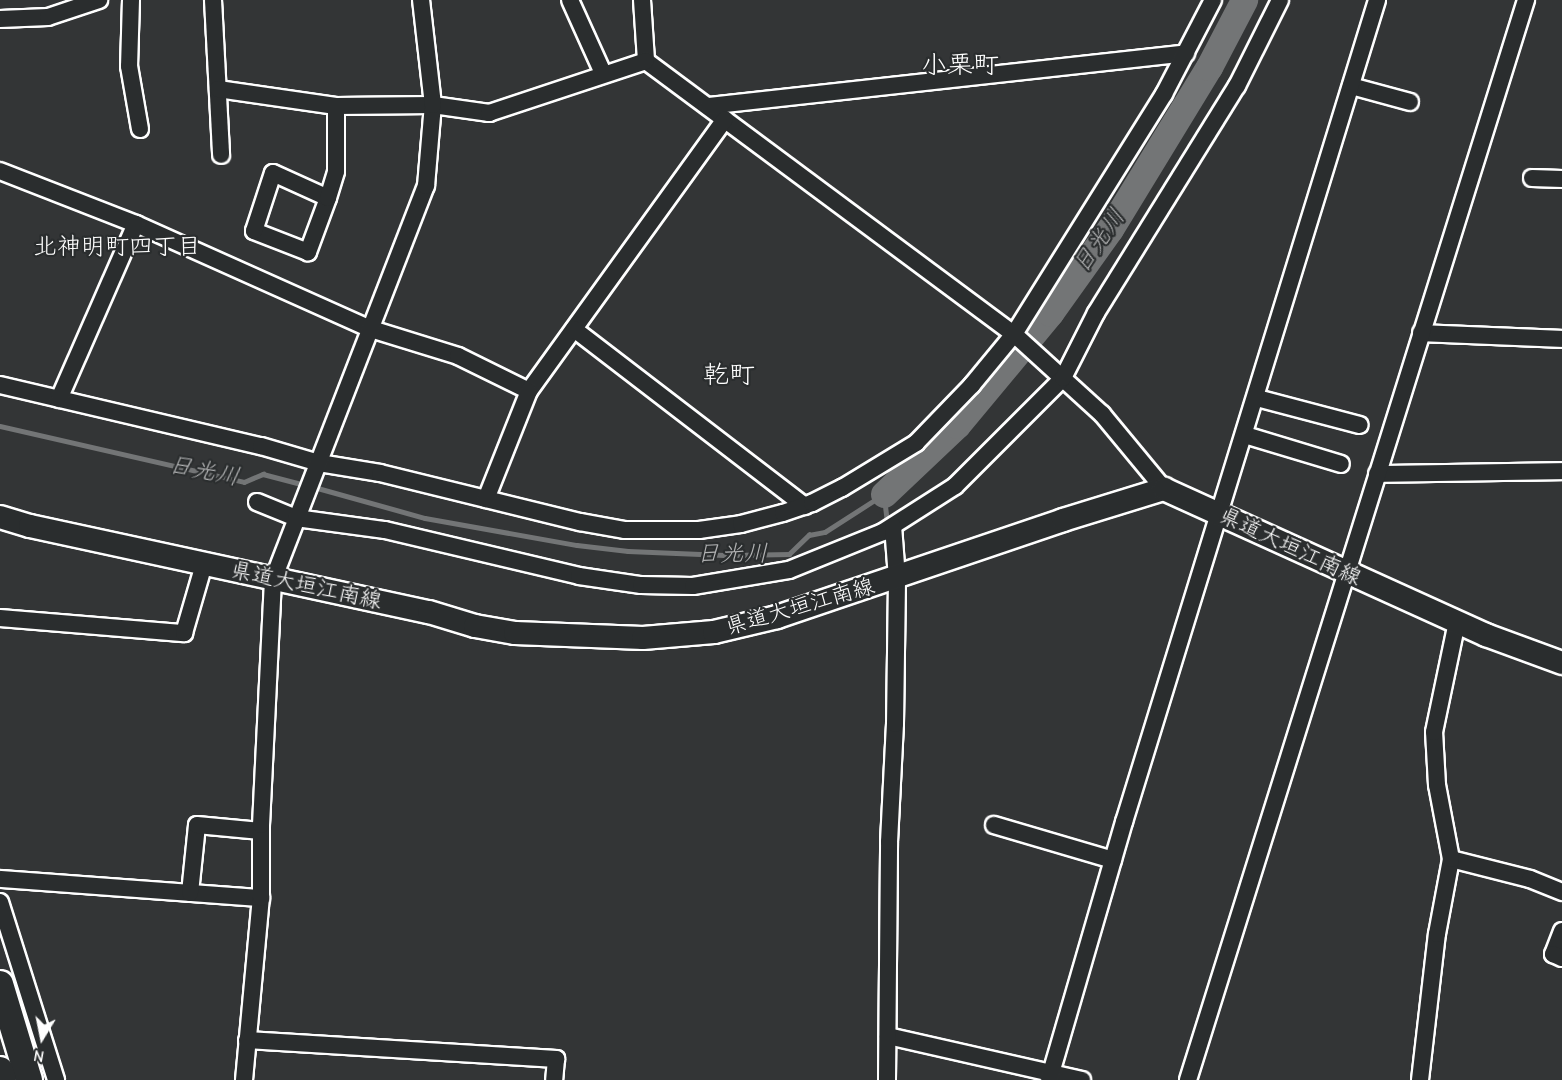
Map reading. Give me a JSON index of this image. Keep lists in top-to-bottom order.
{
  "streets": {
    "main road": ["県道大垣江南線"]
  },
  "districts": ["小栗町", "北神明町四丁目", "乾町"],
  "water": ["日光川"],
  "north": "bottom"
}
